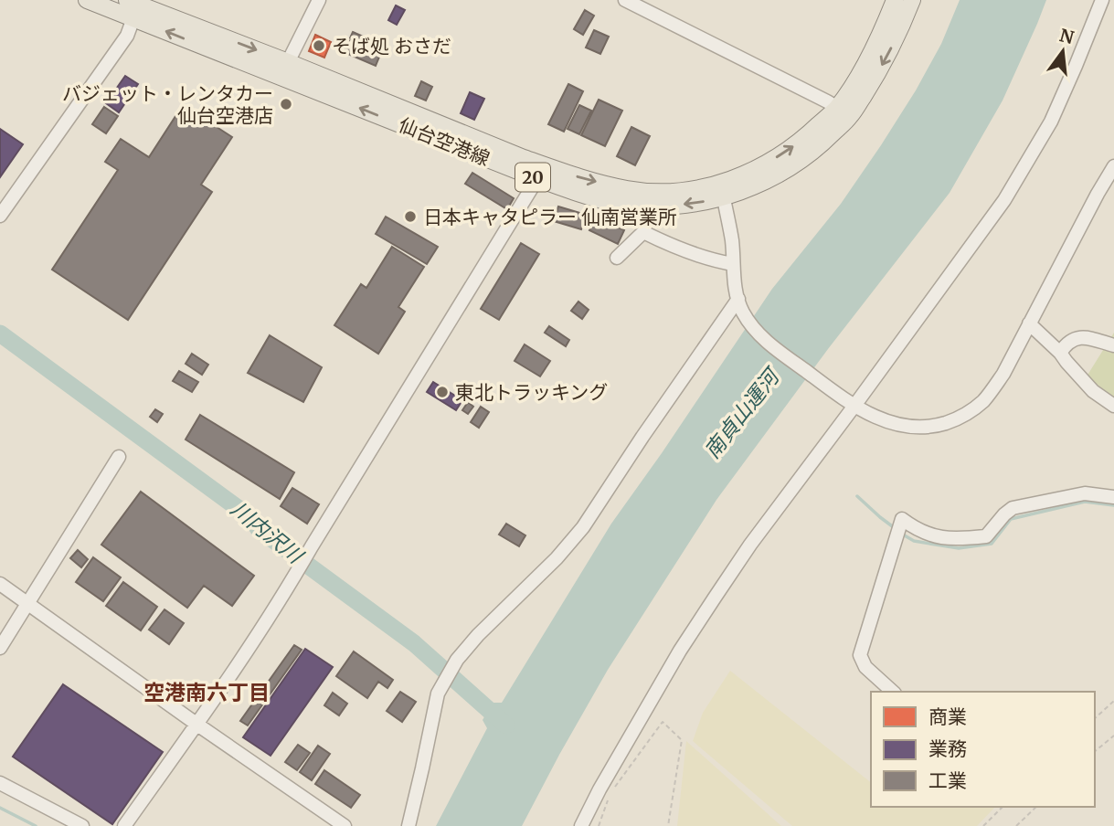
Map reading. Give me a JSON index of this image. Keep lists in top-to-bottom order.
{
  "streets": {
    "main road": ["仙台空港線", "20"]
  },
  "districts": ["空港南六丁目"],
  "water": ["南貞山運河", "川内沢川"],
  "places": [
    "そば処 おさだ",
    "バジェット・レンタカー 仙台空港店",
    "日本キャタピラー 仙南営業所",
    "東北トラッキング"
  ],
  "legend": ["商業", "業務", "工業"],
  "north": "top"
}
